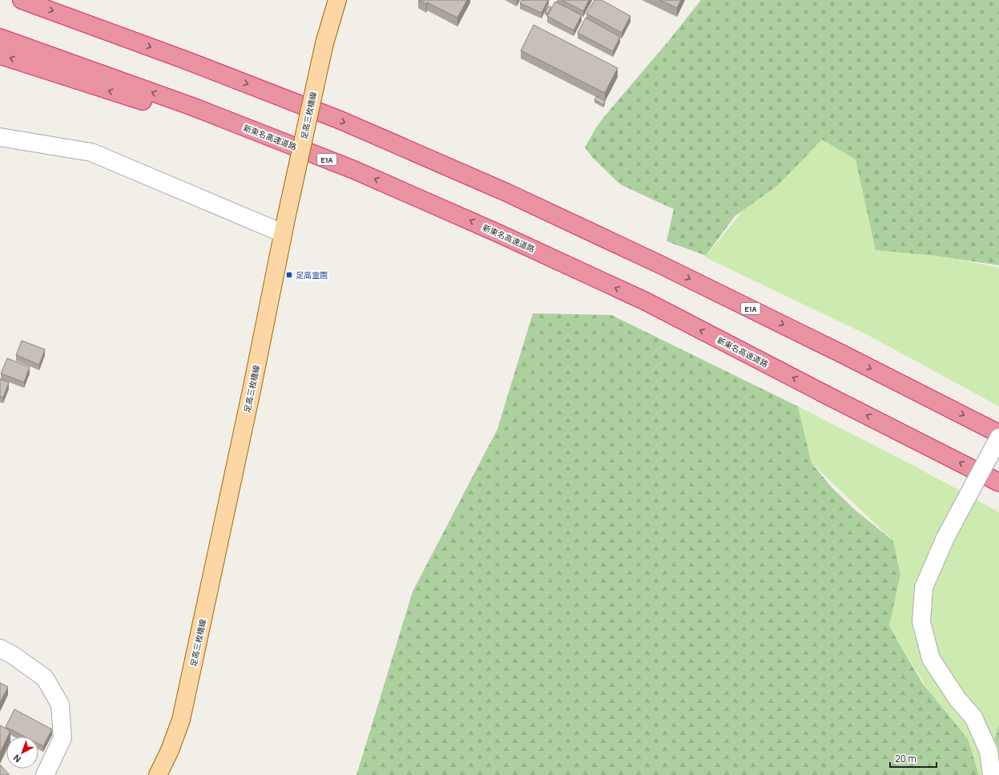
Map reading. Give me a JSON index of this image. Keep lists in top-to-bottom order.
{
  "streets": {
    "highway": ["新東名高速道路", "E1A"],
    "main road": ["足高三枚橋線"]
  },
  "places": {
    "transit": ["足高霊園"]
  },
  "scale_bar": "20 m",
  "north": "bottom left"
}
